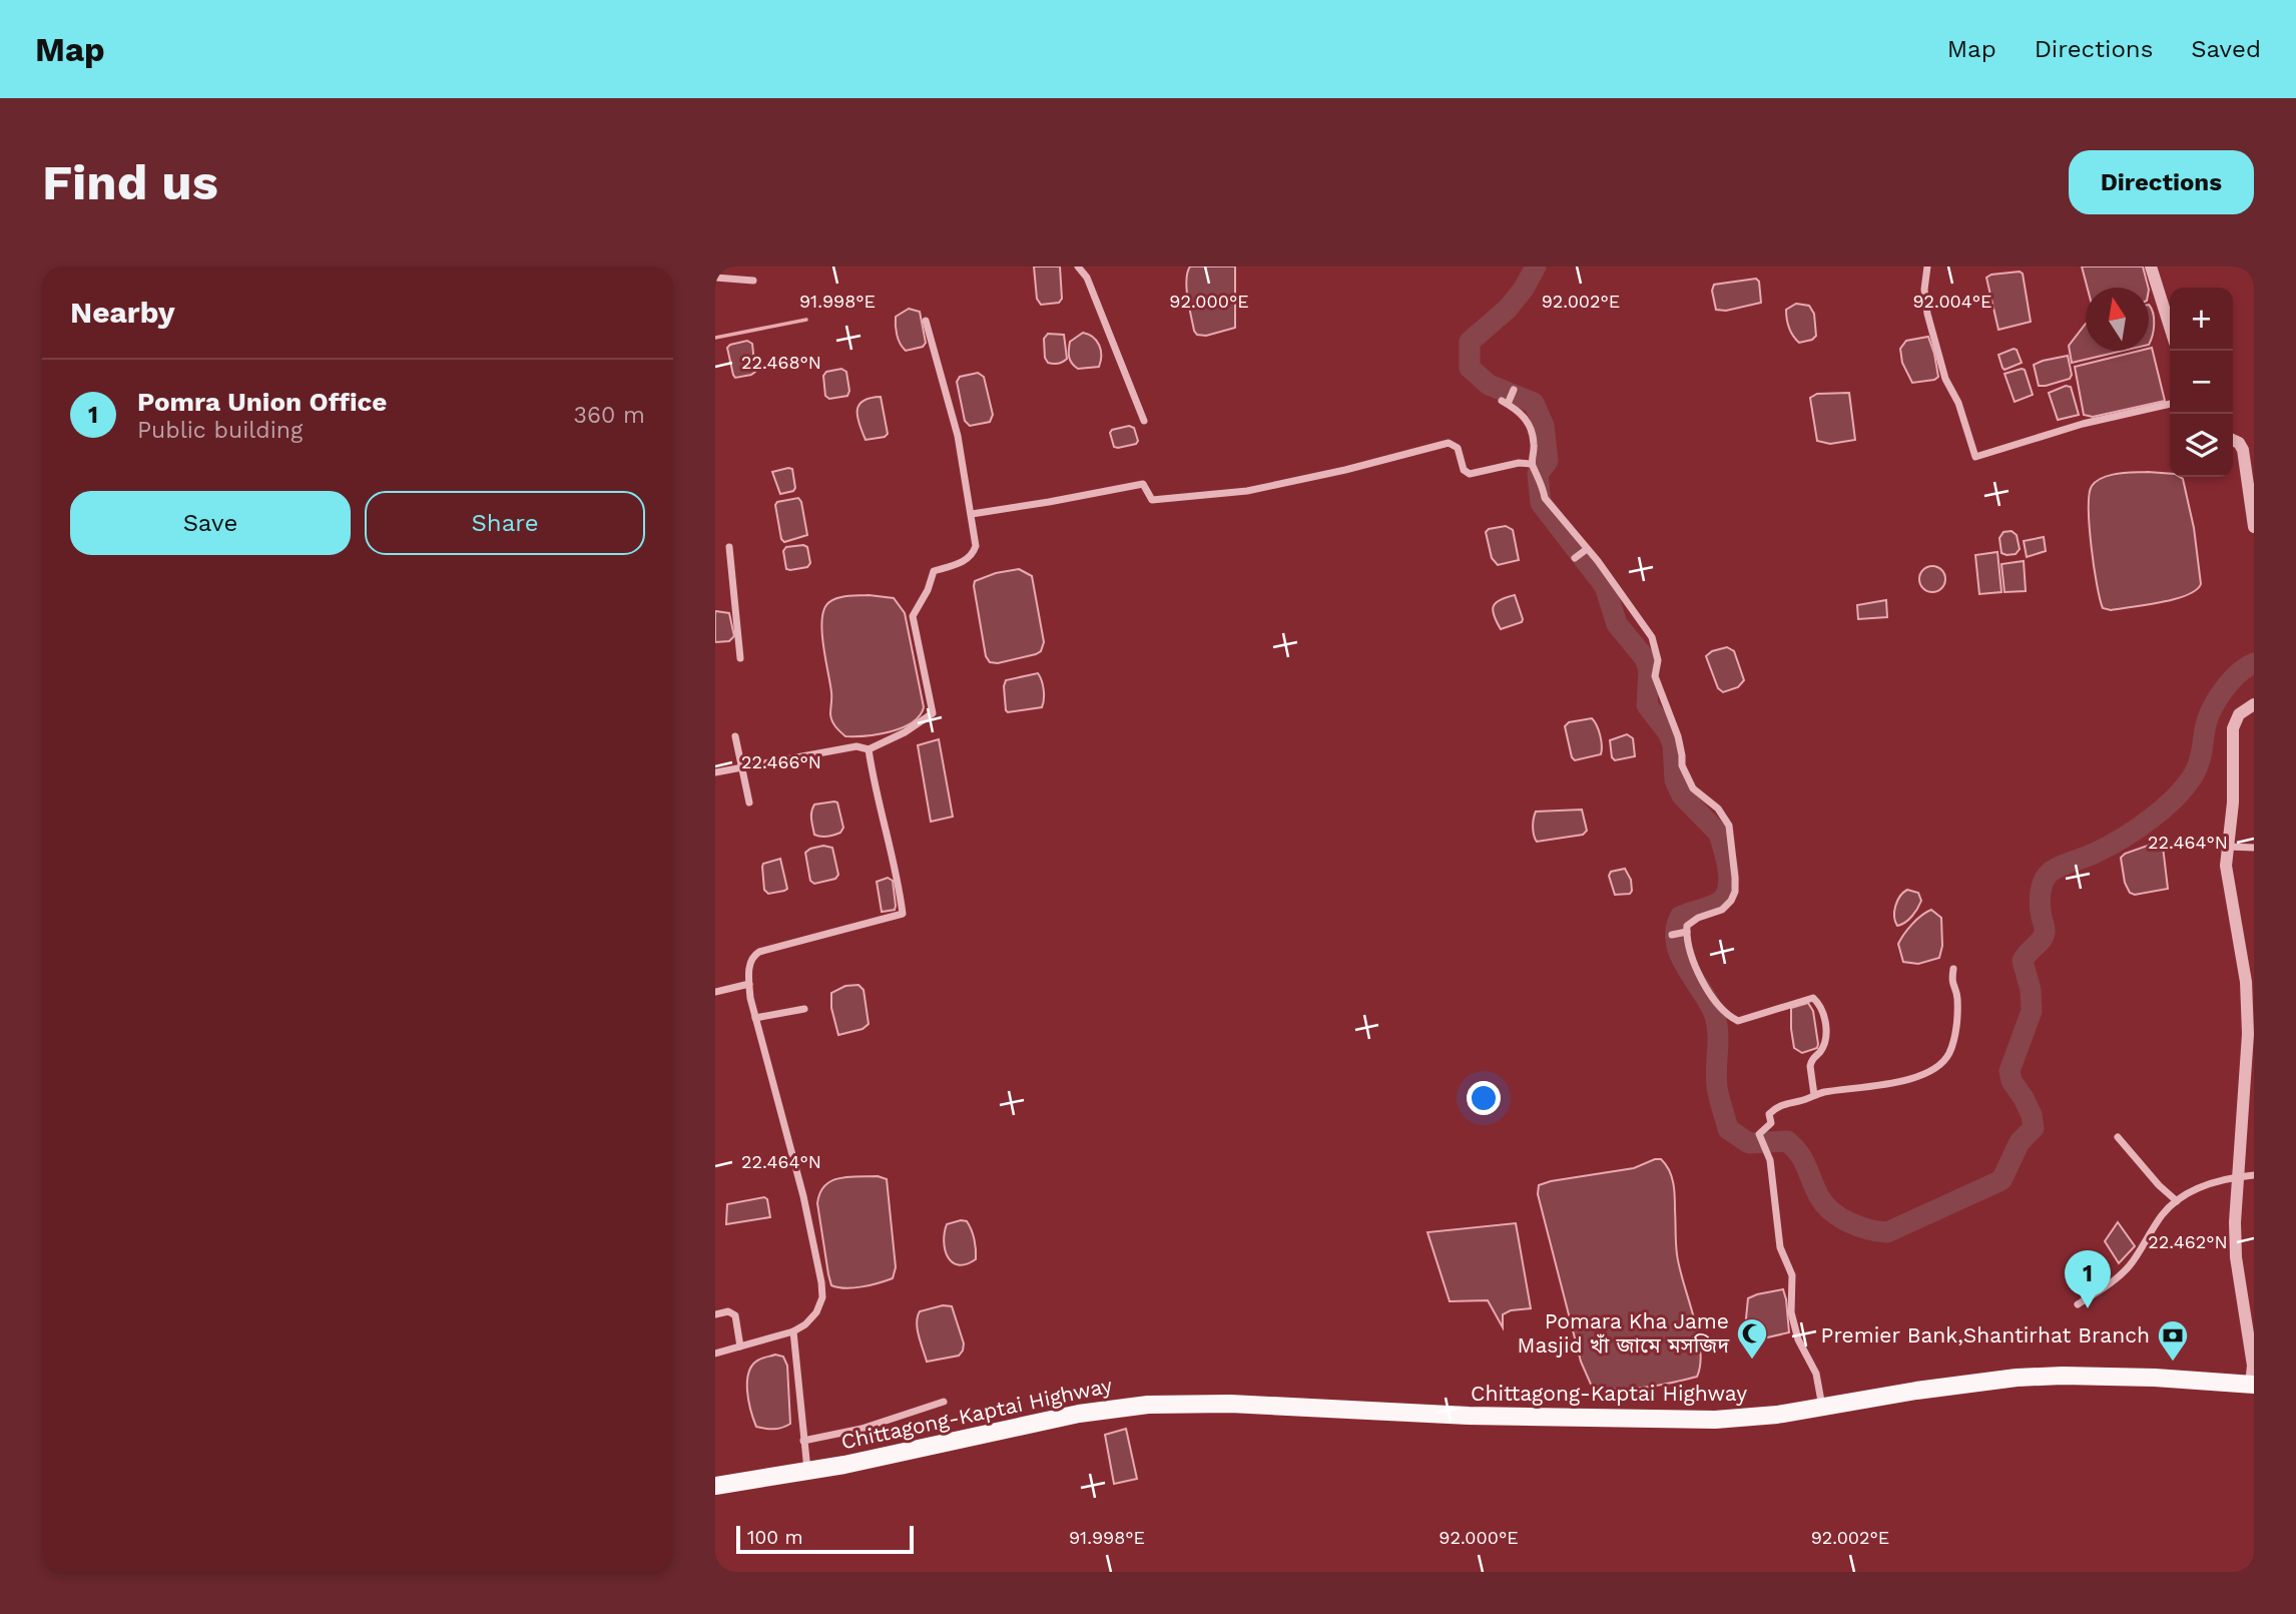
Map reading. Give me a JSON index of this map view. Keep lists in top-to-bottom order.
{
  "streets": {
    "main road": ["Chittagong-Kaptai Highway"]
  },
  "places": {
    "mosque": ["Pomara Kha Jame Masjid খাঁ জামে মসজিদ"],
    "bank": ["Premier Bank,Shantirhat Branch"]
  },
  "scale_bar": "100 m",
  "north": "top",
  "page": {
    "header": "Map",
    "nav": ["Map", "Directions", "Saved"],
    "buttons": [
      "Directions",
      ["Save", "Share"]
    ],
    "title": "Find us",
    "heading": "Nearby",
    "map_buttons": ["+", "−"],
    "list": [
      {
        "mark": "1",
        "name": "Pomra Union Office",
        "note": "Public building",
        "value": "360 m"
      }
    ],
    "pins": "1",
    "scale": "100 m"
  },
  "coordinates": [
    "91.998°E",
    "92.000°E",
    "92.002°E",
    "92.004°E",
    "22.468°N",
    "22.466°N",
    "22.464°N",
    "22.462°N"
  ]
}
